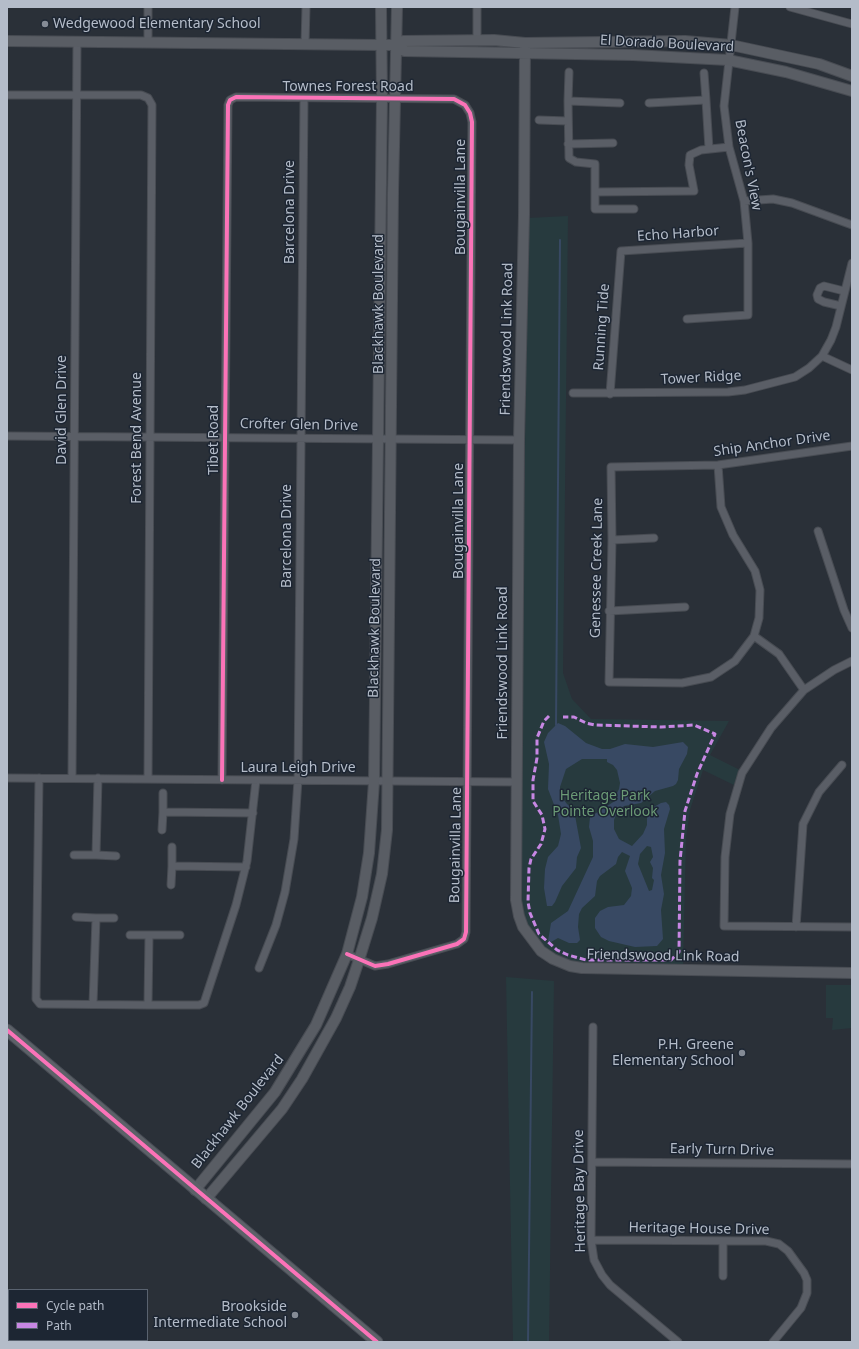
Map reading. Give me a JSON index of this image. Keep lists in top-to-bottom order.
{
  "streets": {
    "main road": ["El Dorado Boulevard", "Blackhawk Boulevard", "Friendswood Link Road"],
    "street": [
      "Townes Forest Road",
      "Beacon's View",
      "Bougainvilla Lane",
      "Barcelona Drive",
      "Echo Harbor",
      "Running Tide",
      "Tower Ridge",
      "David Glen Drive",
      "Crofter Glen Drive",
      "Forest Bend Avenue",
      "Tibet Road",
      "Ship Anchor Drive",
      "Genessee Creek Lane",
      "Laura Leigh Drive",
      "Early Turn Drive",
      "Heritage Bay Drive",
      "Heritage House Drive"
    ]
  },
  "crossings": [
    ["El Dorado Boulevard", "Beacon's View"],
    ["El Dorado Boulevard", "Friendswood Link Road"],
    ["Townes Forest Road", "Bougainvilla Lane"],
    ["Townes Forest Road", "Barcelona Drive"],
    ["Townes Forest Road", "Blackhawk Boulevard"],
    ["Townes Forest Road", "Tibet Road"],
    ["Beacon's View", "Echo Harbor"],
    ["Bougainvilla Lane", "Blackhawk Boulevard"],
    ["Bougainvilla Lane", "Crofter Glen Drive"],
    ["Bougainvilla Lane", "Laura Leigh Drive"],
    ["Barcelona Drive", "Crofter Glen Drive"],
    ["Barcelona Drive", "Laura Leigh Drive"],
    ["Echo Harbor", "Running Tide"],
    ["Blackhawk Boulevard", "Crofter Glen Drive"],
    ["Blackhawk Boulevard", "Laura Leigh Drive"],
    ["Running Tide", "Tower Ridge"],
    ["Friendswood Link Road", "Crofter Glen Drive"],
    ["Friendswood Link Road", "Laura Leigh Drive"],
    ["David Glen Drive", "Crofter Glen Drive"],
    ["David Glen Drive", "Forest Bend Avenue"],
    ["David Glen Drive", "Laura Leigh Drive"],
    ["Crofter Glen Drive", "Forest Bend Avenue"],
    ["Crofter Glen Drive", "Tibet Road"],
    ["Forest Bend Avenue", "Laura Leigh Drive"],
    ["Tibet Road", "Laura Leigh Drive"],
    ["Ship Anchor Drive", "Genessee Creek Lane"],
    ["Early Turn Drive", "Heritage Bay Drive"],
    ["Heritage Bay Drive", "Heritage House Drive"]
  ],
  "parks": ["Heritage Park Pointe Overlook"],
  "places": ["Wedgewood Elementary School", "P.H. Greene Elementary School", "Brookside Intermediate School"],
  "legend": ["Cycle path", "Path"]
}
